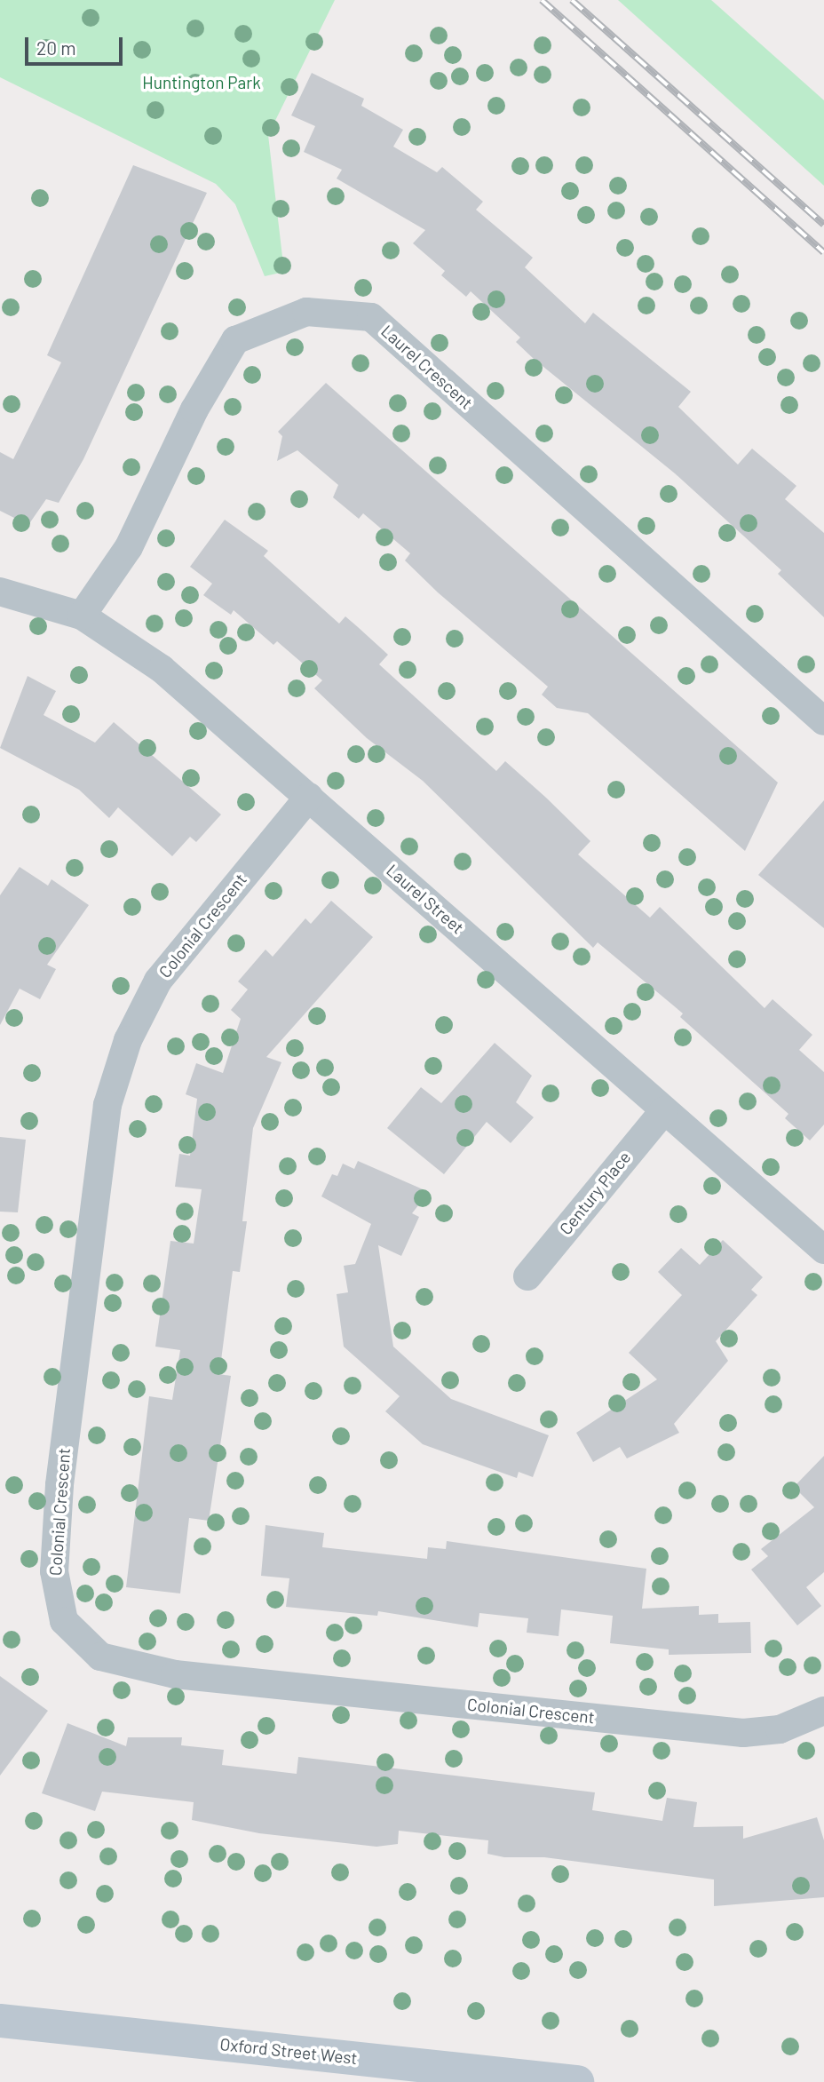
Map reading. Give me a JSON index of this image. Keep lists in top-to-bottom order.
{
  "streets": {
    "main road": ["Oxford Street West"],
    "street": [
      "Laurel Crescent",
      "Laurel Street",
      "Colonial Crescent",
      "Century Place"
    ]
  },
  "crossings": [
    ["Laurel Crescent", "Laurel Street"],
    ["Laurel Street", "Colonial Crescent"],
    ["Laurel Street", "Century Place"]
  ],
  "parks": ["Huntington Park"],
  "scale_bar": "20 m"
}
